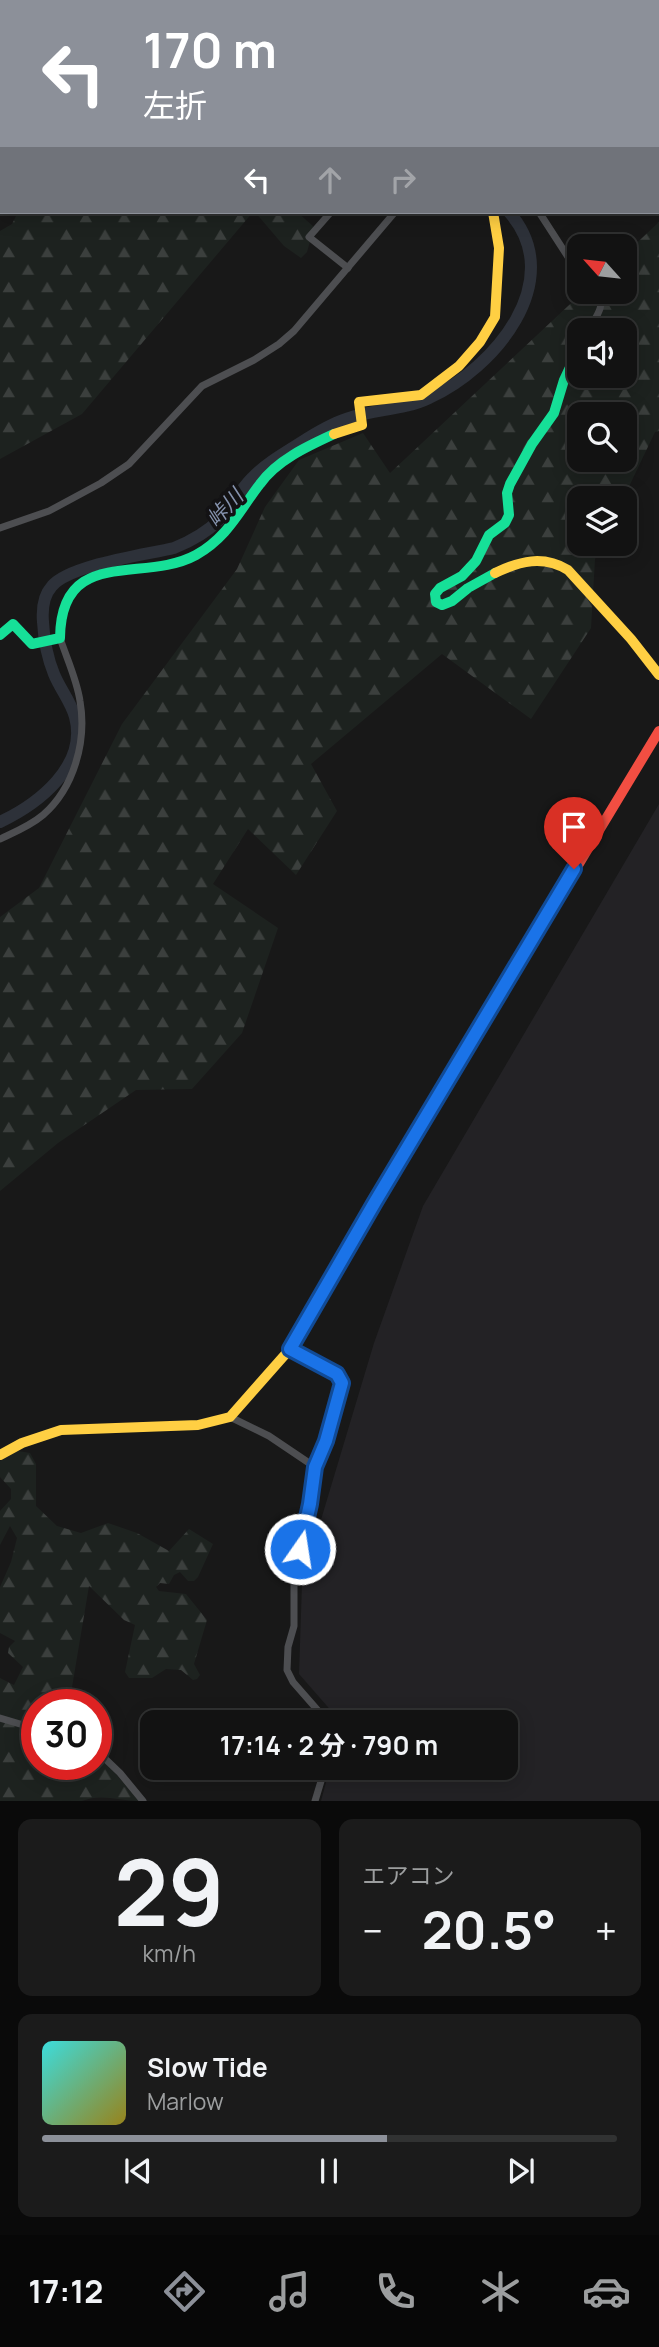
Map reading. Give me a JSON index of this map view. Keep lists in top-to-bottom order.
{
  "water": ["峠川"],
  "north": "top left",
  "page": {
    "turn": ["170 m", "左折"],
    "limit": "30",
    "trip": "17:14 · 2 分 · 790 m",
    "tile": [
      ["29", "km/h"],
      "エアコン"
    ],
    "heat": ["−", "20.5°", "+"],
    "song": ["Slow Tide", "Marlow"],
    "tabs": "17:12"
  }
}
